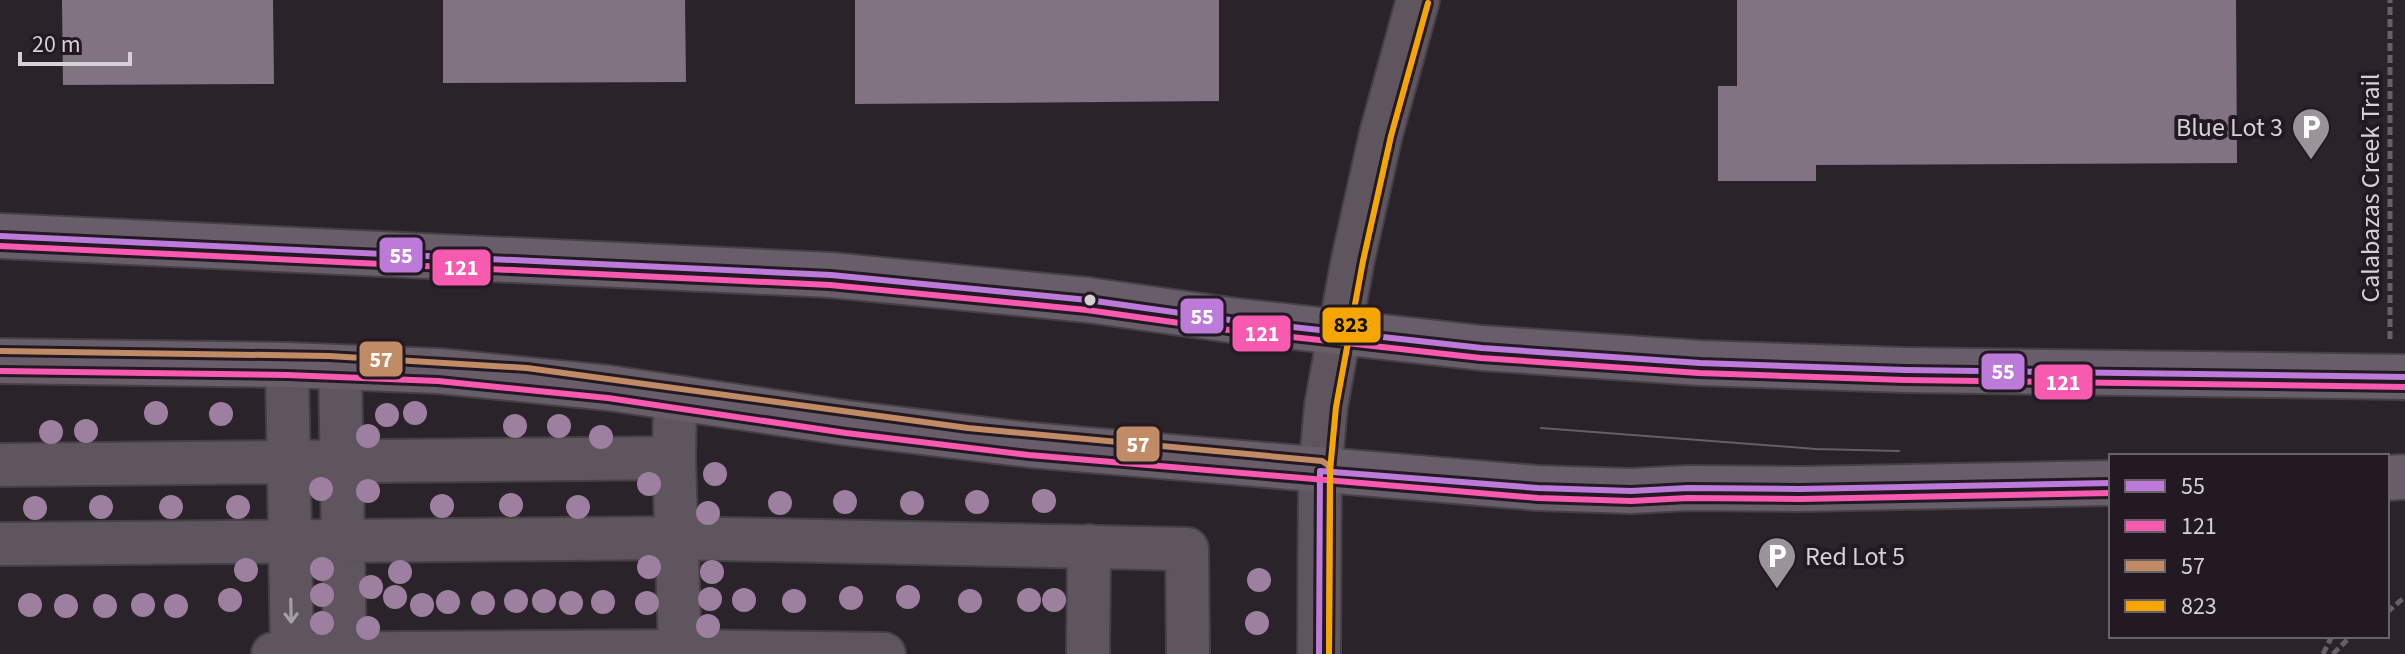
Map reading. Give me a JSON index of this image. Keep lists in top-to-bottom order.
{
  "streets": {
    "path": ["Calabazas Creek Trail"]
  },
  "places": {
    "parking": ["Blue Lot 3", "Red Lot 5"]
  },
  "lines": [
    "transit line 823",
    "transit line 55",
    "transit line 121",
    "transit line 57"
  ],
  "legend": [
    "55",
    "121",
    "57",
    "823"
  ],
  "scale_bar": "20 m"
}
